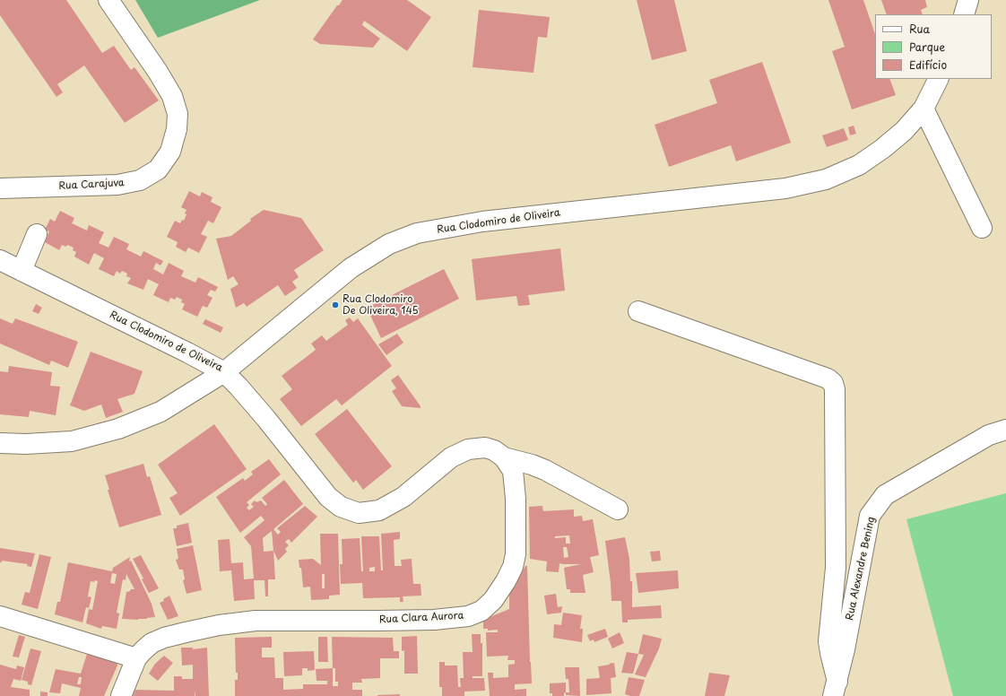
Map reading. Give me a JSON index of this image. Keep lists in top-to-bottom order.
{
  "streets": {
    "street": [
      "Rua Carajuva",
      "Rua Clodomiro de Oliveira",
      "Rua Alexandre Bening",
      "Rua Clara Aurora"
    ]
  },
  "crossings": [
    ["Rua Clodomiro de Oliveira", "Rua Clara Aurora"]
  ],
  "places": ["Rua Clodomiro De Oliveira, 145"],
  "legend": ["Rua", "Parque", "Edifício"]
}
